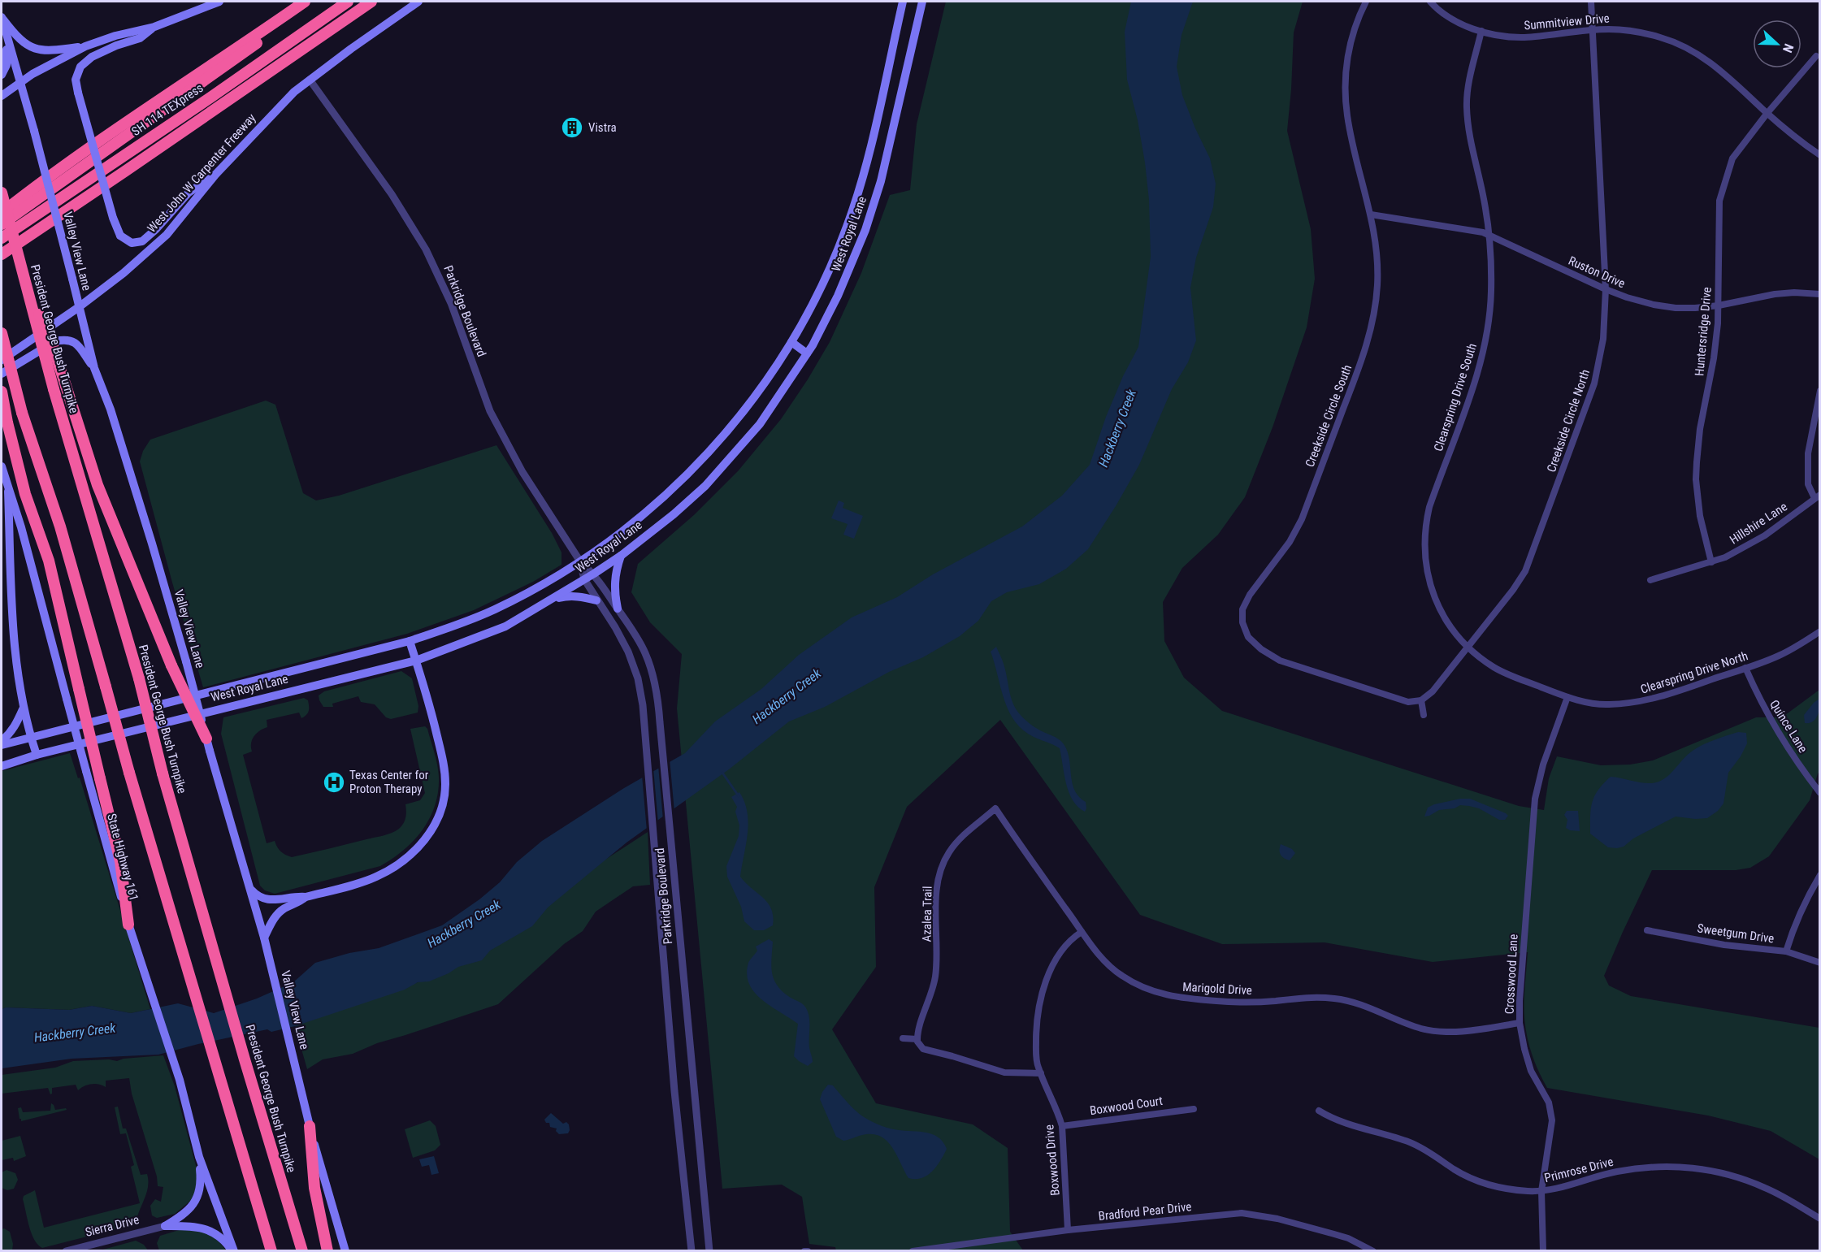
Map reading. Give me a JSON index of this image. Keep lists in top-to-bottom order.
{
  "streets": {
    "highway": ["SH 114 TEXpress", "President George Bush Turnpike"],
    "main road": [
      "West John W Carpenter Freeway",
      "West Royal Lane",
      "Valley View Lane",
      "State Highway 161"
    ],
    "street": [
      "Summitview Drive",
      "Ruston Drive",
      "Parkridge Boulevard",
      "Huntersridge Drive",
      "Clearspring Drive South",
      "Creekside Circle South",
      "Creekside Circle North",
      "Hillshire Lane",
      "Clearspring Drive North",
      "Quince Lane",
      "Azalea Trail",
      "Sweetgum Drive",
      "Crosswood Lane",
      "Marigold Drive",
      "Boxwood Court",
      "Boxwood Drive",
      "Primrose Drive",
      "Bradford Pear Drive",
      "Sierra Drive"
    ]
  },
  "crossings": [
    ["Summitview Drive", "Huntersridge Drive"],
    ["Summitview Drive", "Clearspring Drive South"],
    ["Summitview Drive", "Creekside Circle North"],
    ["West John W Carpenter Freeway", "Valley View Lane"],
    ["West John W Carpenter Freeway", "Parkridge Boulevard"],
    ["West Royal Lane", "Parkridge Boulevard"],
    ["Ruston Drive", "Huntersridge Drive"],
    ["Ruston Drive", "Clearspring Drive South"],
    ["Ruston Drive", "Creekside Circle South"],
    ["Ruston Drive", "Creekside Circle North"],
    ["Huntersridge Drive", "Hillshire Lane"],
    ["Clearspring Drive South", "Creekside Circle North"],
    ["Clearspring Drive South", "Clearspring Drive North"],
    ["Clearspring Drive South", "Crosswood Lane"],
    ["Clearspring Drive North", "Quince Lane"],
    ["Clearspring Drive North", "Crosswood Lane"],
    ["Azalea Trail", "Marigold Drive"],
    ["Crosswood Lane", "Marigold Drive"],
    ["Crosswood Lane", "Primrose Drive"],
    ["Marigold Drive", "Boxwood Drive"],
    ["Boxwood Court", "Boxwood Drive"],
    ["Boxwood Drive", "Bradford Pear Drive"]
  ],
  "water": ["Hackberry Creek"],
  "places": {
    "building": ["Vistra"],
    "hospital": ["Texas Center for Proton Therapy"]
  },
  "north": "right"
}
